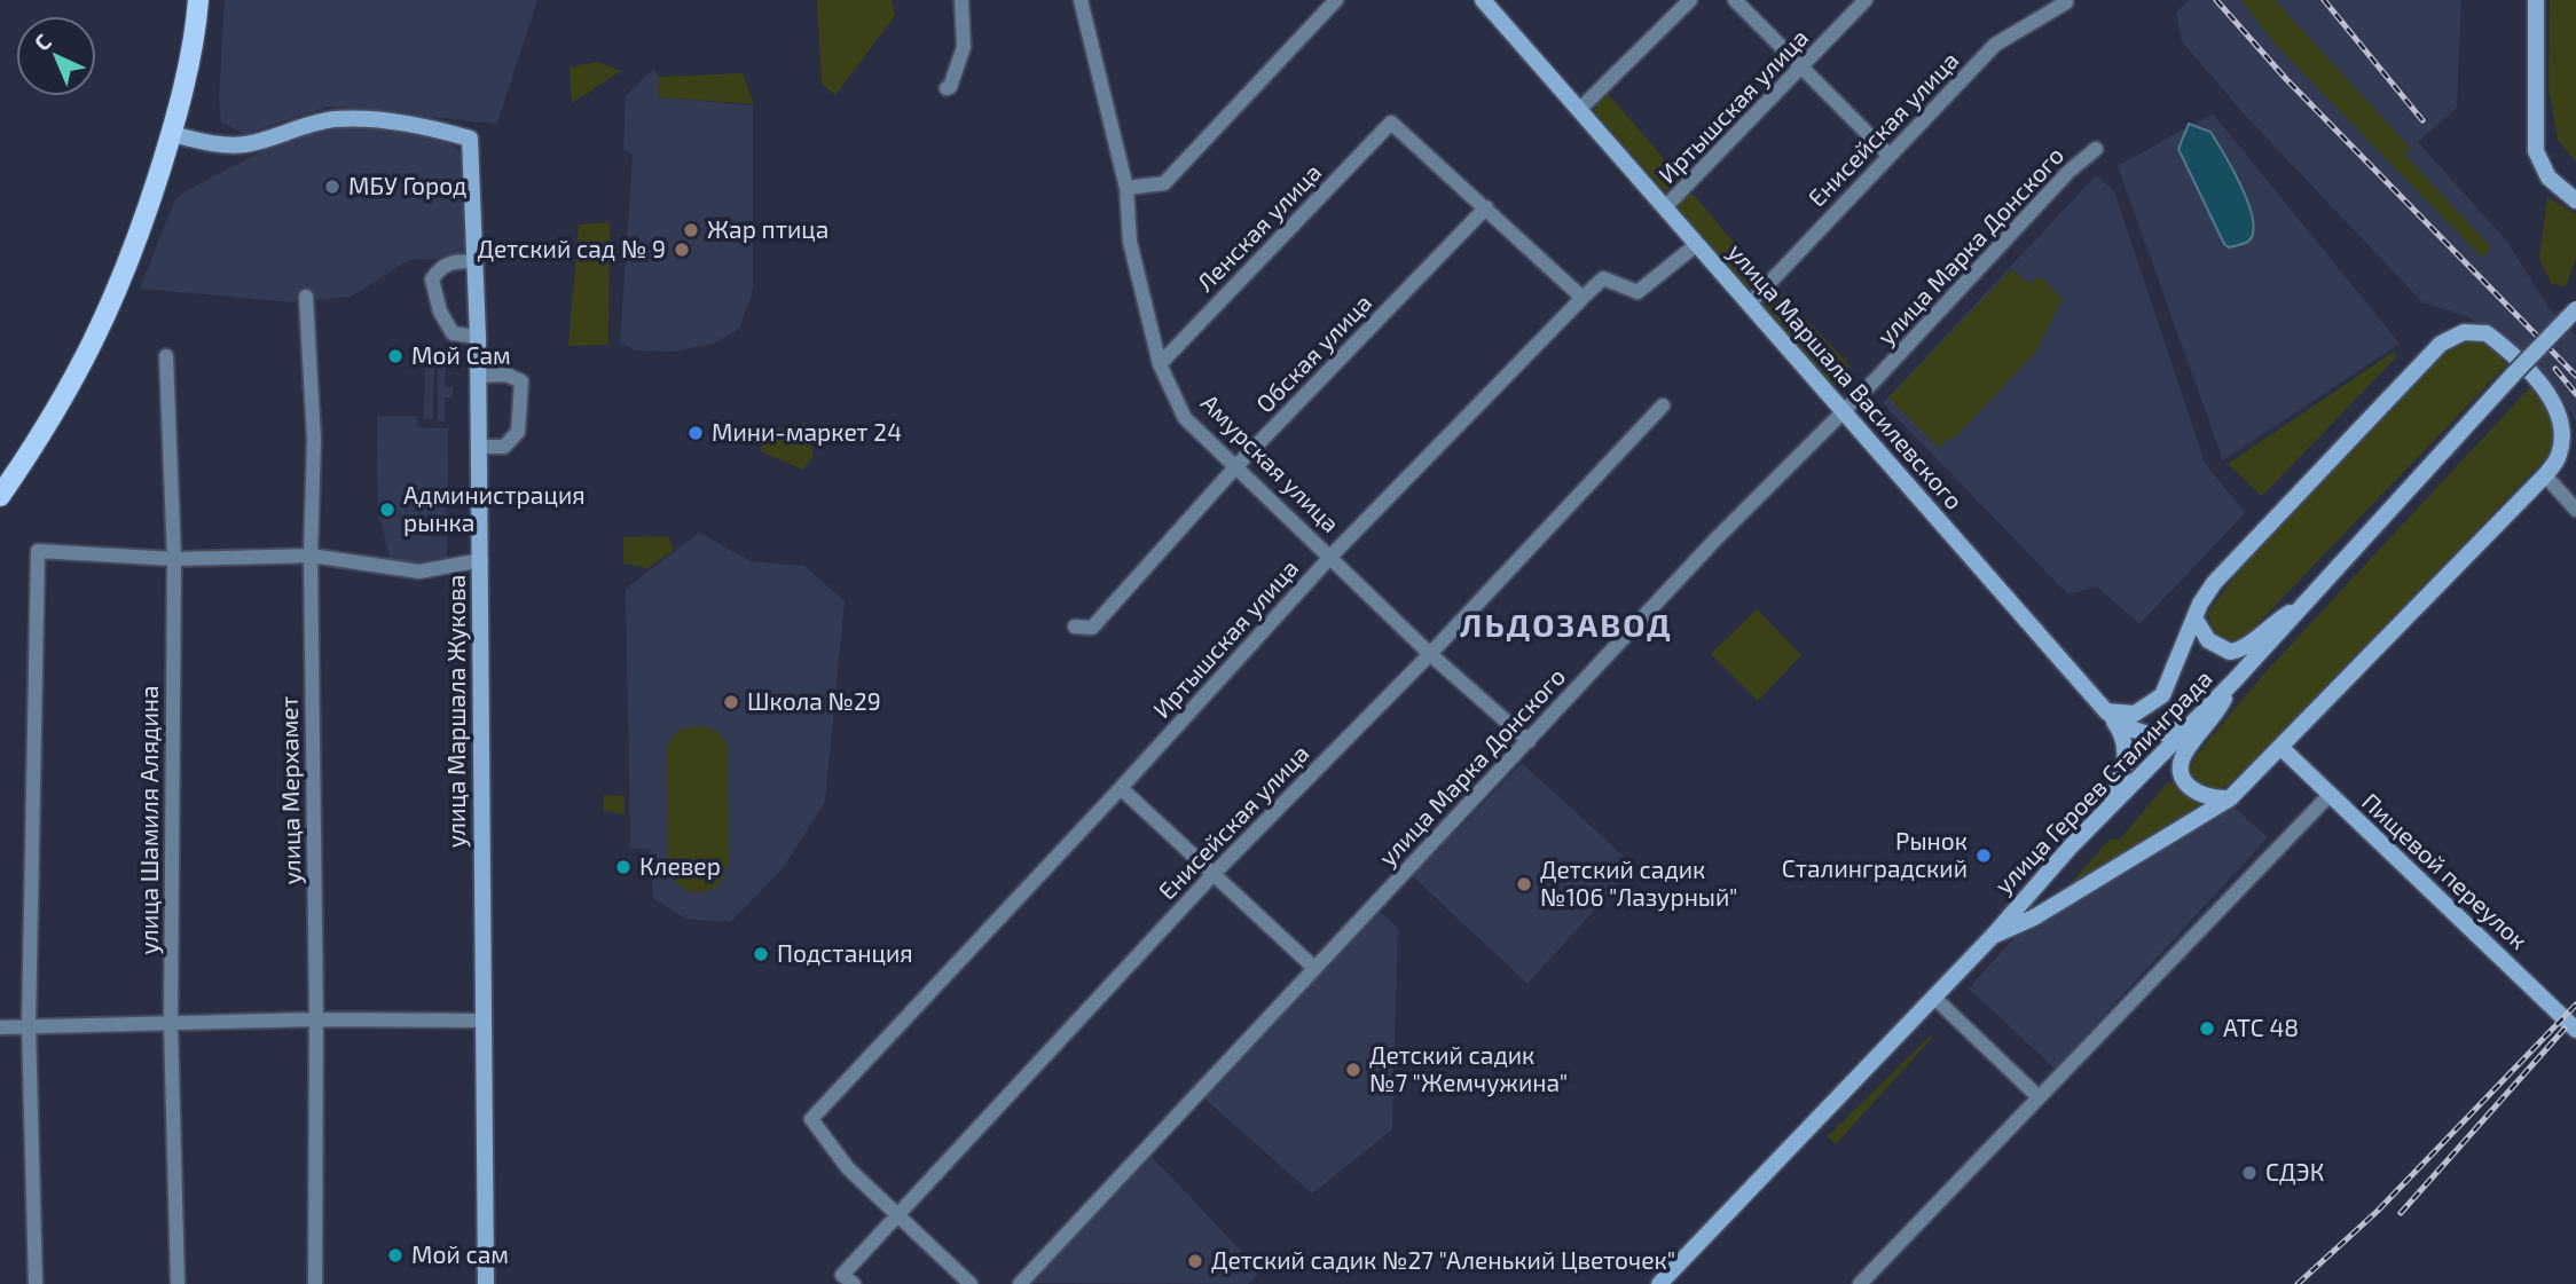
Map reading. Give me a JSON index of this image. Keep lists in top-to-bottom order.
{
  "streets": {
    "street": [
      "Иртышская улица",
      "Енисейская улица",
      "Ленская улица",
      "улица Марка Донского",
      "Обская улица",
      "улица Маршала Василевского",
      "Амурская улица",
      "улица Маршала Жукова",
      "улица Героев Сталинграда",
      "улица Мерхамет",
      "улица Шамиля Алядина",
      "Пищевой переулок"
    ]
  },
  "crossings": [
    ["Иртышская улица", "Енисейская улица"],
    ["Иртышская улица", "улица Маршала Василевского"],
    ["Иртышская улица", "Амурская улица"],
    ["Енисейская улица", "улица Маршала Василевского"],
    ["Енисейская улица", "Амурская улица"],
    ["Ленская улица", "Обская улица"],
    ["Ленская улица", "Амурская улица"],
    ["улица Марка Донского", "улица Маршала Василевского"],
    ["улица Марка Донского", "Амурская улица"],
    ["Обская улица", "Амурская улица"],
    ["улица Маршала Василевского", "улица Героев Сталинграда"]
  ],
  "districts": ["ЛЬДОЗАВОД"],
  "places": [
    "МБУ Город",
    "Жар птица",
    "Детский сад № 9",
    "Мой Сам",
    "Мини-маркет 24",
    "Администрация рынка",
    "Школа №29",
    "Рынок Сталинградский",
    "Клевер",
    "Детский садик №106 \"Лазурный\"",
    "Подстанция",
    "АТС 48",
    "Детский садик №7 \"Жемчужина\"",
    "СДЭК",
    "Мой сам",
    "Детский садик №27 \"Аленький Цветочек\""
  ],
  "north": "top left"
}
